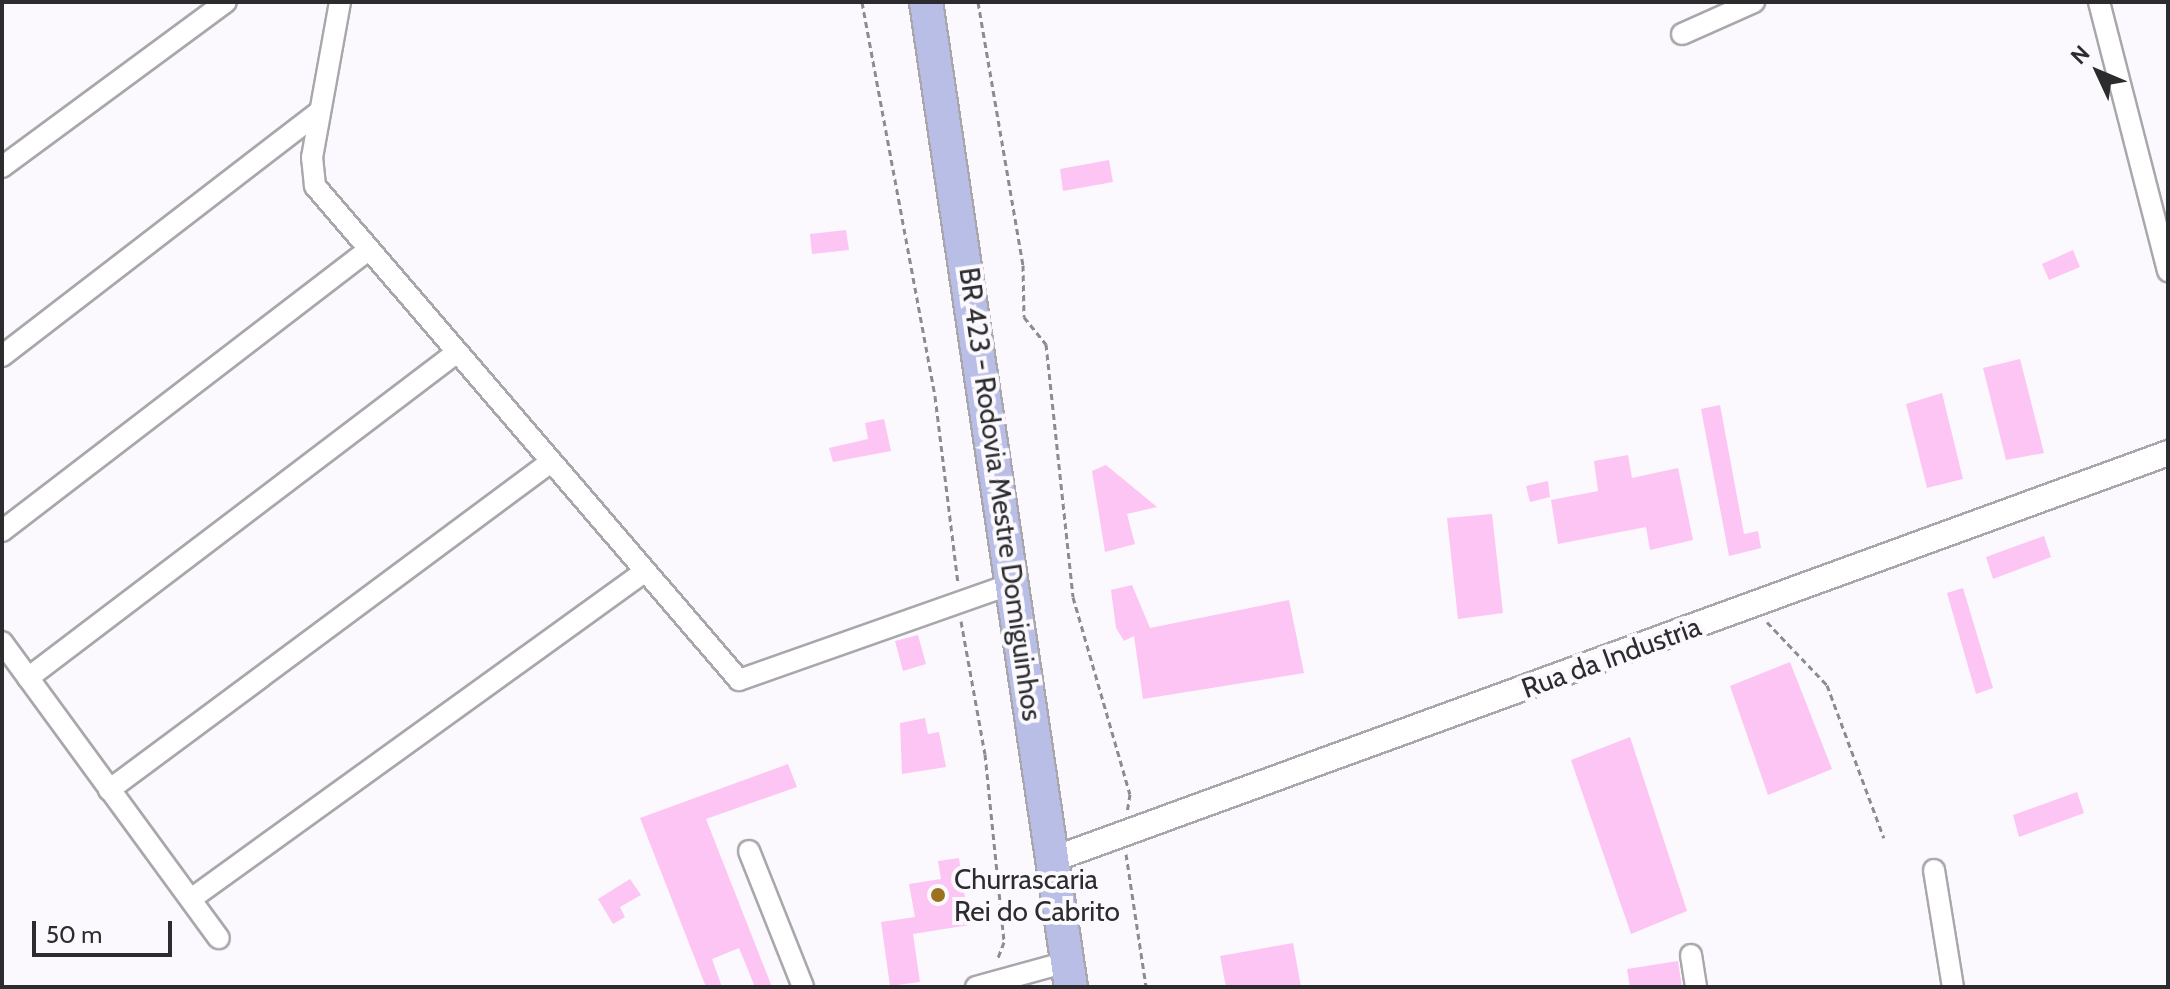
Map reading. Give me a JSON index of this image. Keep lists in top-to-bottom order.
{
  "streets": {
    "main road": ["BR 423 - Rodovia Mestre Domiguinhos"],
    "street": ["Rua da Industria"]
  },
  "crossings": [
    ["BR 423 - Rodovia Mestre Domiguinhos", "Rua da Industria"]
  ],
  "places": ["Churrascaria Rei do Cabrito"],
  "scale_bar": "50 m",
  "north": "top left"
}
